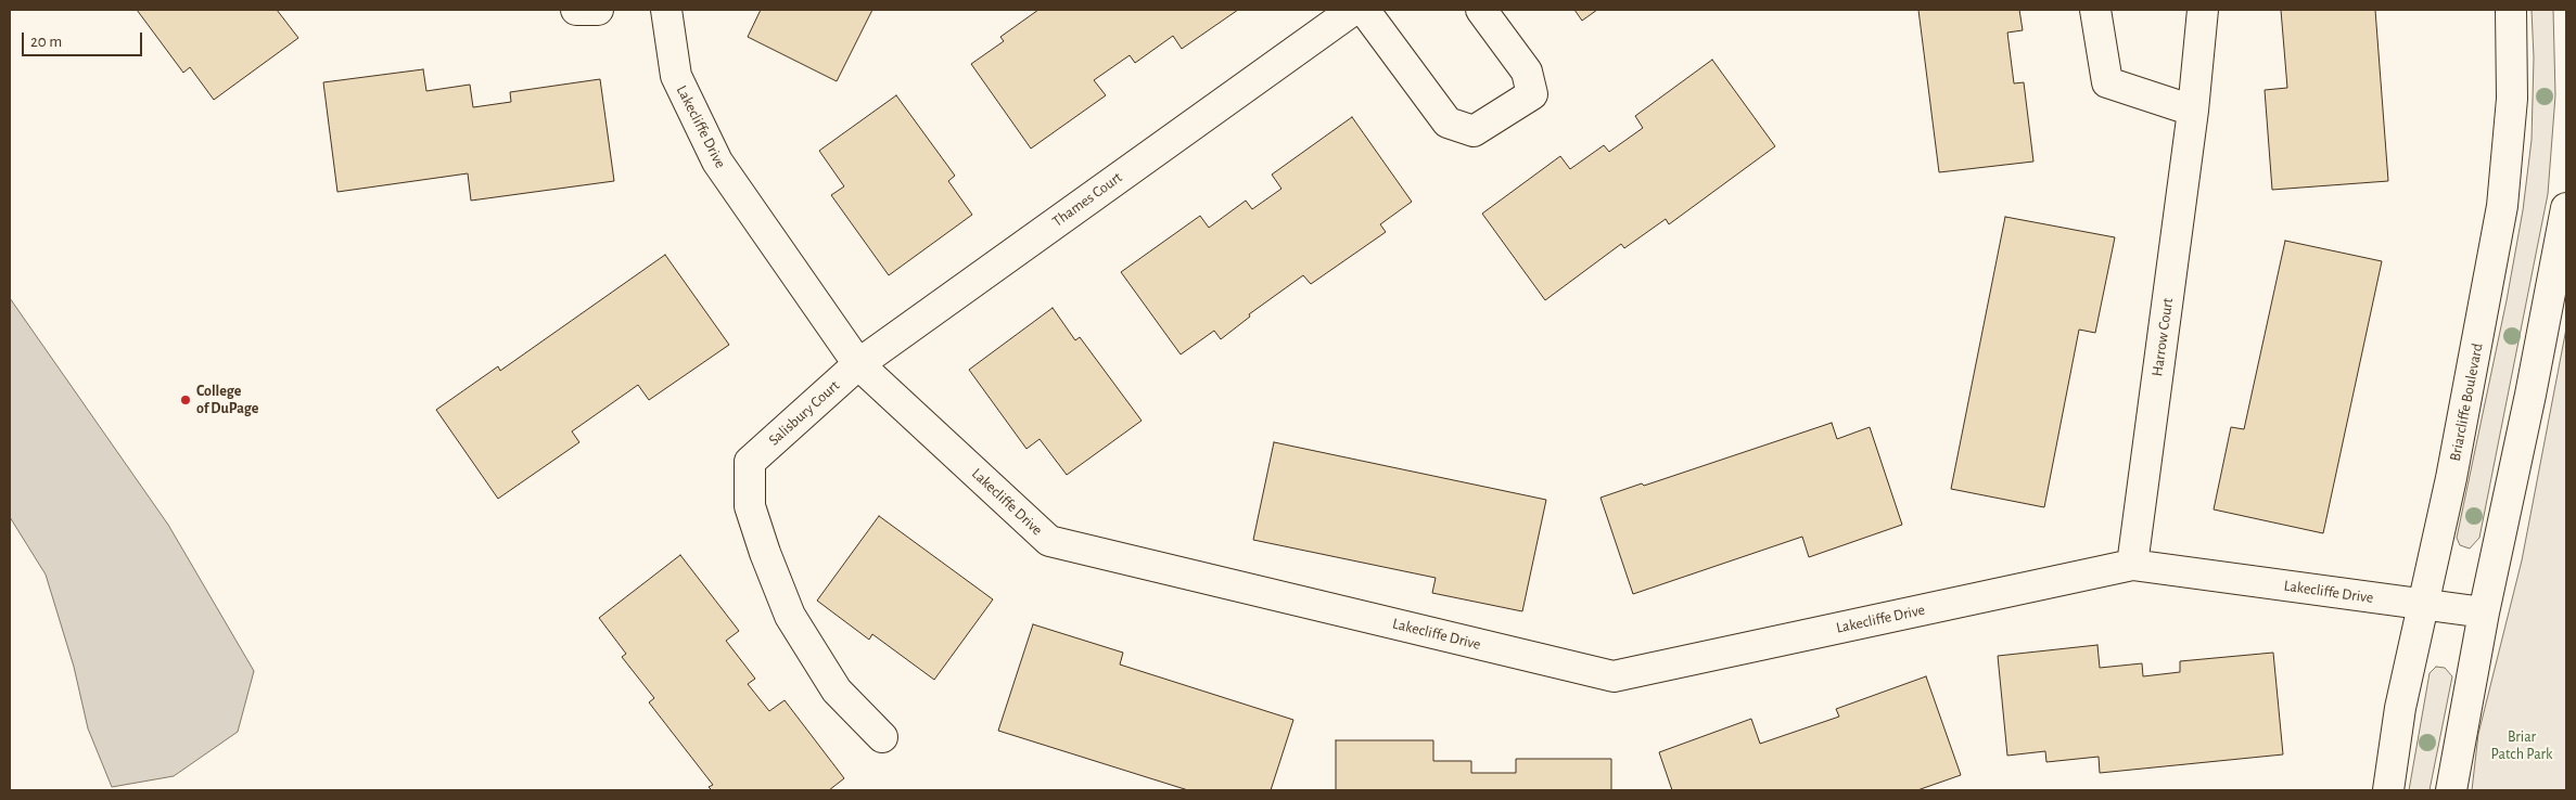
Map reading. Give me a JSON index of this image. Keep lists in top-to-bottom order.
{
  "streets": {
    "street": [
      "Lakecliffe Drive",
      "Thames Court",
      "Harrow Court",
      "Briarcliffe Boulevard",
      "Salisbury Court"
    ]
  },
  "crossings": [
    ["Lakecliffe Drive", "Thames Court"],
    ["Lakecliffe Drive", "Harrow Court"],
    ["Lakecliffe Drive", "Briarcliffe Boulevard"],
    ["Lakecliffe Drive", "Salisbury Court"],
    ["Thames Court", "Salisbury Court"]
  ],
  "parks": ["Briar Patch Park"],
  "places": ["College of DuPage"],
  "scale_bar": "20 m"
}
